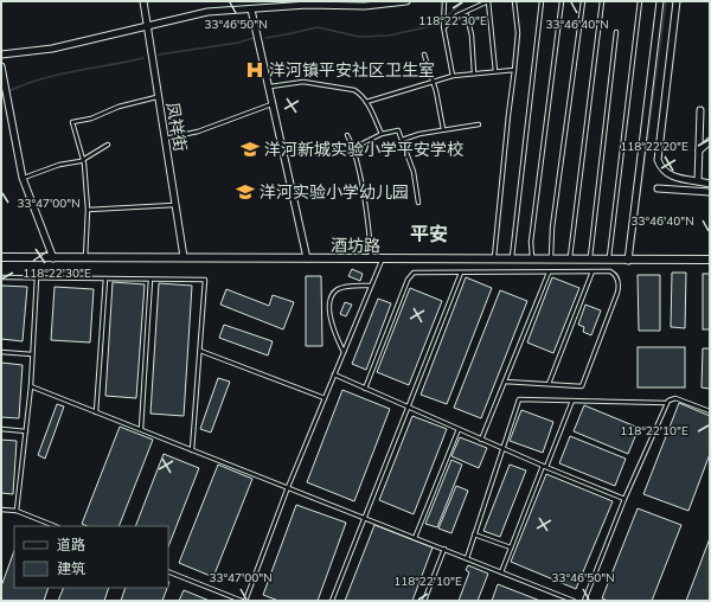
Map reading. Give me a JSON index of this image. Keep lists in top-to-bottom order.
{
  "streets": {
    "street": ["凤祥街", "酒坊路"]
  },
  "crossings": [
    ["凤祥街", "酒坊路"]
  ],
  "districts": ["平安"],
  "places": {
    "hospital": ["洋河镇平安社区卫生室"],
    "school or university": ["洋河新城实验小学平安学校", "洋河实验小学幼儿园"]
  },
  "legend": ["道路", "建筑"],
  "coordinates": [
    "118°22'30\"E",
    "33°46'50\"N",
    "33°46'40\"N",
    "118°22'20\"E",
    "33°47'00\"N",
    "118°22'10\"E"
  ]
}
